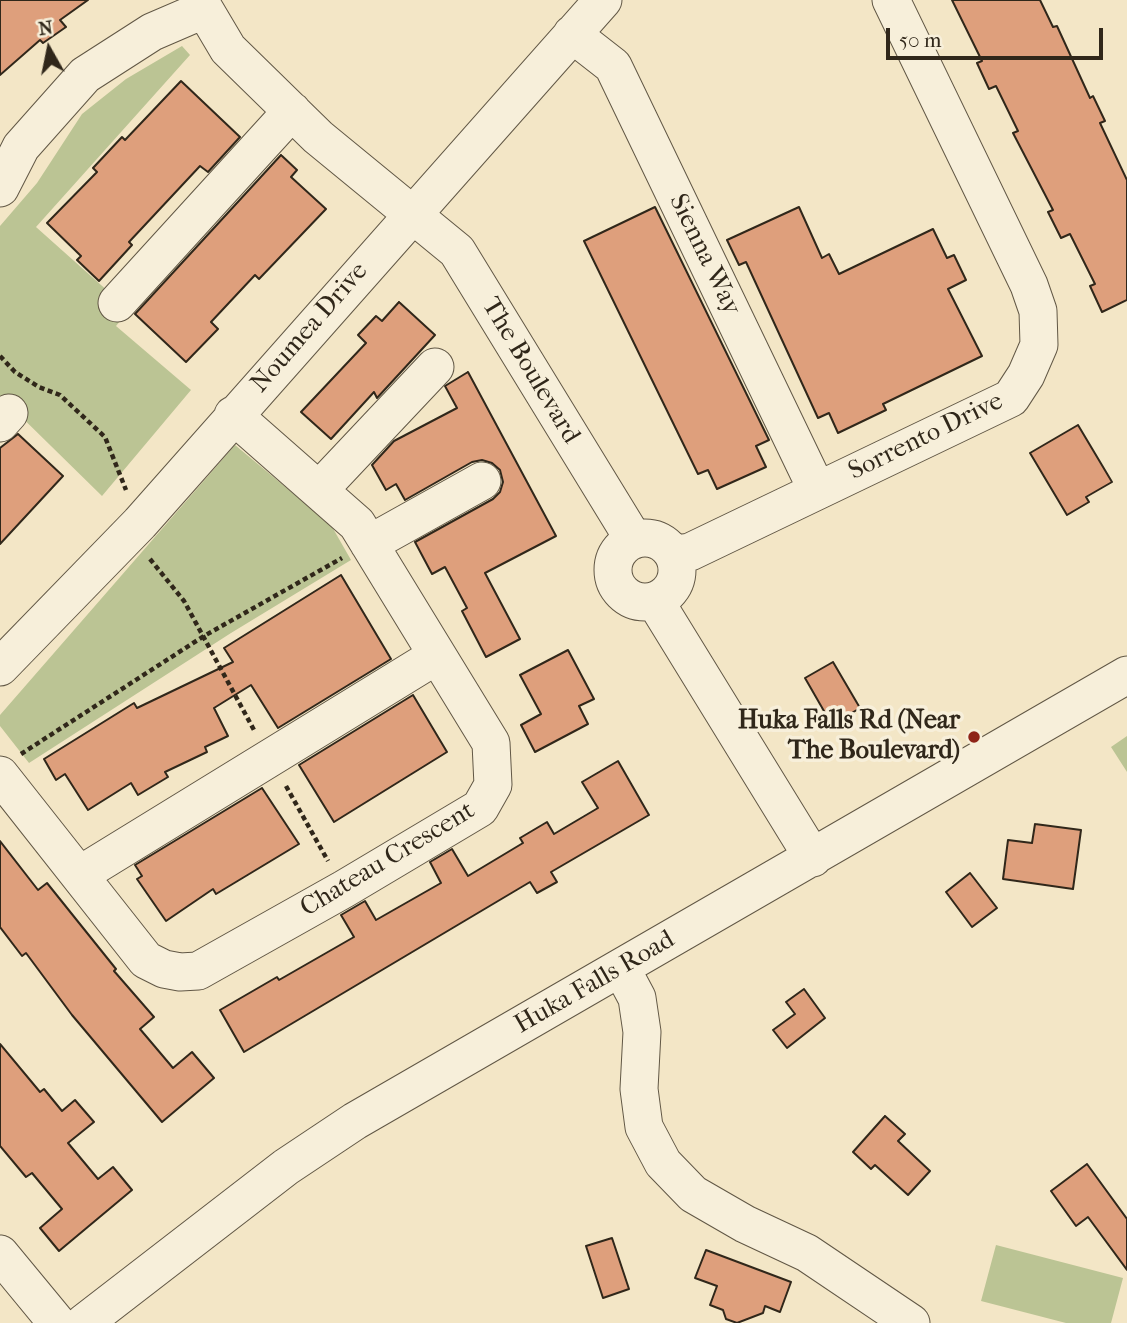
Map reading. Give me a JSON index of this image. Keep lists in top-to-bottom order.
{
  "streets": {
    "street": [
      "Sienna Way",
      "Noumea Drive",
      "The Boulevard",
      "Sorrento Drive",
      "Chateau Crescent",
      "Huka Falls Road"
    ]
  },
  "crossings": [
    ["Sienna Way", "Sorrento Drive"],
    ["Noumea Drive", "The Boulevard"],
    ["Noumea Drive", "Chateau Crescent"],
    ["The Boulevard", "Sorrento Drive"]
  ],
  "places": ["Huka Falls Rd (Near The Boulevard)"],
  "scale_bar": "50 m",
  "north": "top"
}
